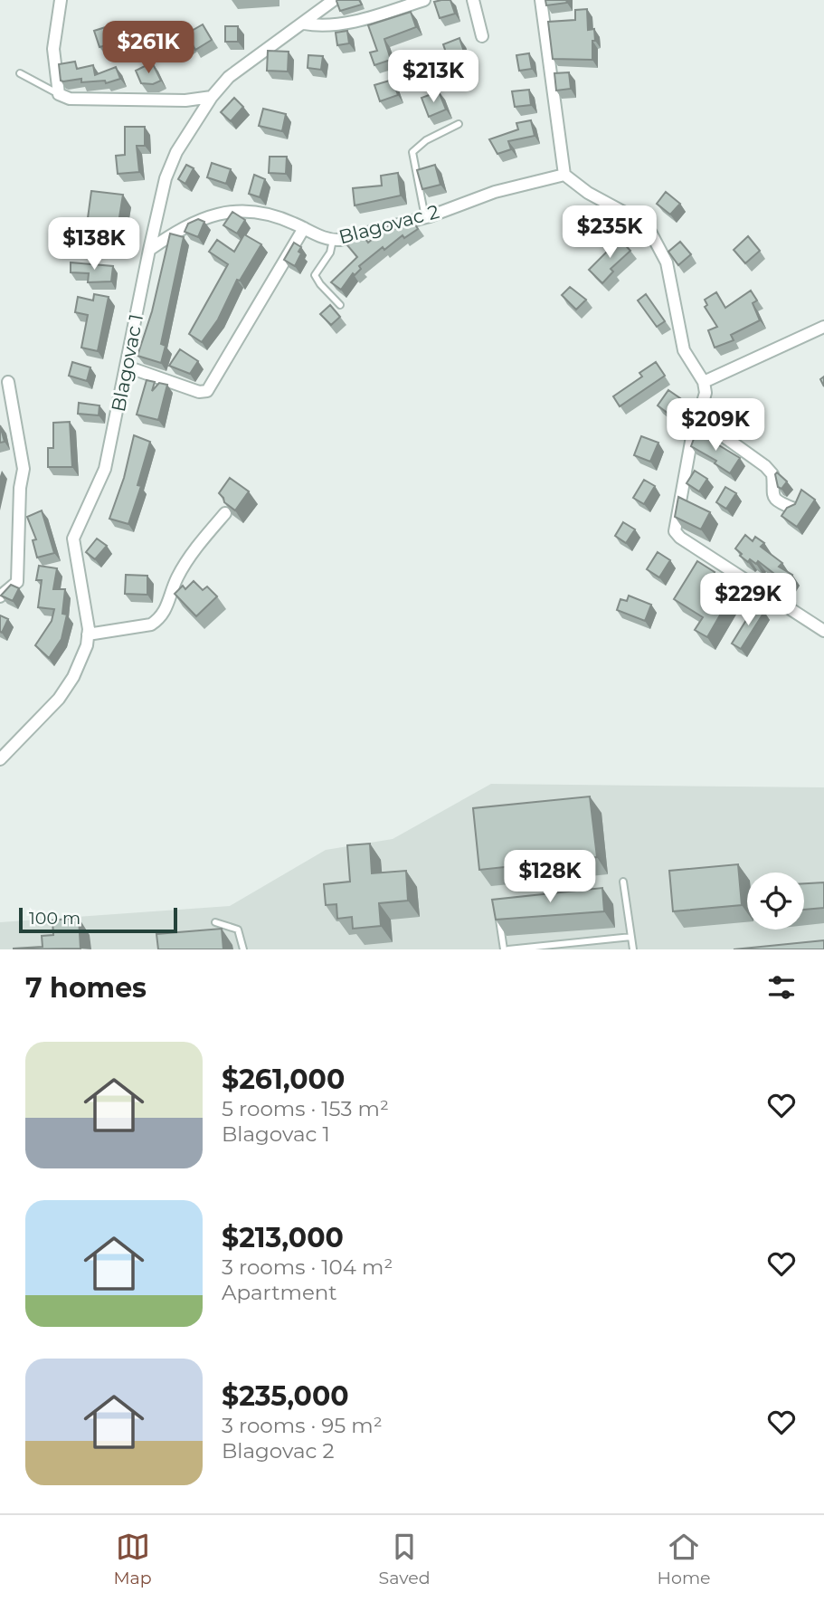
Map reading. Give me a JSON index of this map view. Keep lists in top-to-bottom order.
{
  "streets": {
    "street": ["Blagovac 2", "Blagovac 1"]
  },
  "crossings": [
    ["Blagovac 2", "Blagovac 1"]
  ],
  "scale_bar": "100 m",
  "page": {
    "price": [
      "$261K",
      "$213K",
      "$235K",
      "$138K",
      "$209K",
      "$229K",
      "$128K"
    ],
    "scale": "100 m",
    "heading": "7 homes",
    "list": [
      {
        "name": "$261,000",
        "note": "5 rooms · 153 m² · Blagovac 1"
      },
      {
        "name": "$213,000",
        "note": "3 rooms · 104 m² · Apartment"
      },
      {
        "name": "$235,000",
        "note": "3 rooms · 95 m² · Blagovac 2"
      }
    ],
    "tabs": ["Map", "Saved", "Home"]
  }
}
